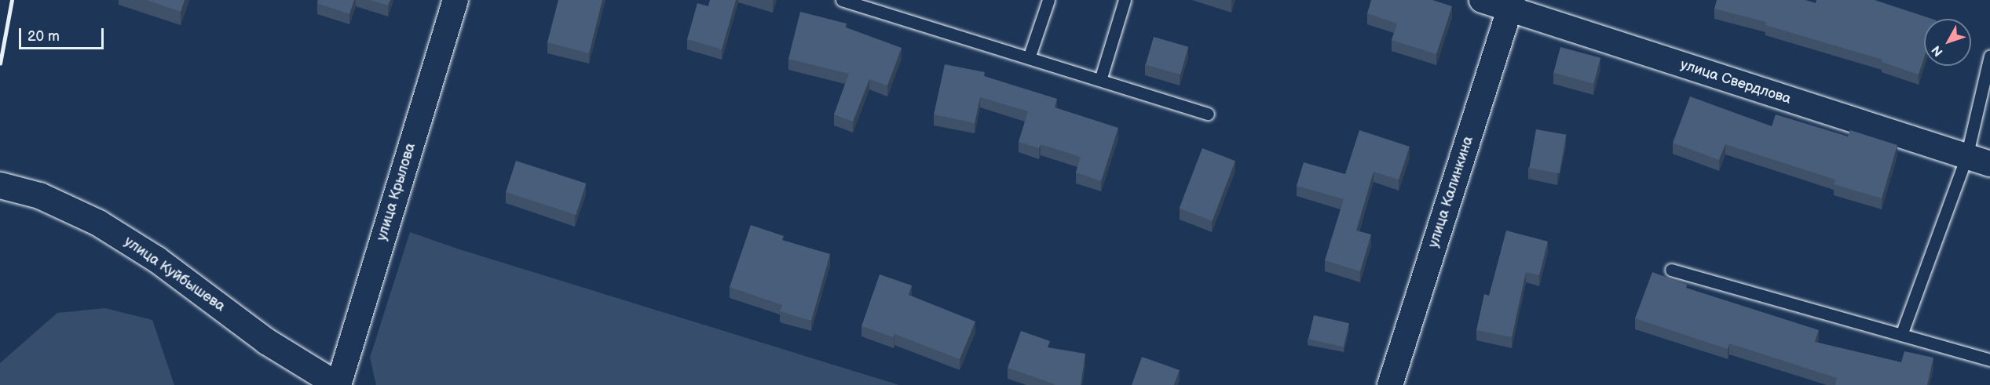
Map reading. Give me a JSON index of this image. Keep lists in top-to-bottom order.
{
  "streets": {
    "main road": ["улица Куйбышева"],
    "street": ["улица Свердлова", "улица Крылова", "улица Калинкина"]
  },
  "crossings": [
    ["улица Свердлова", "улица Калинкина"],
    ["улица Крылова", "улица Куйбышева"]
  ],
  "scale_bar": "20 m",
  "north": "bottom left"
}
